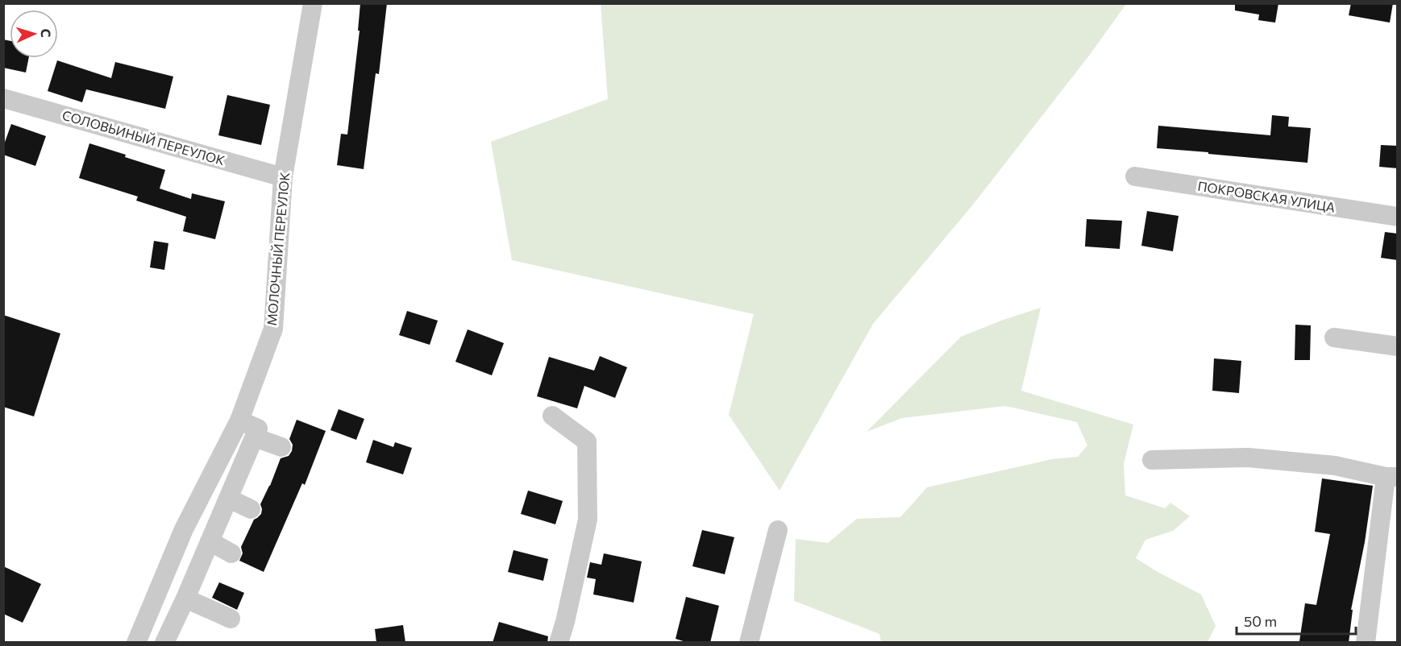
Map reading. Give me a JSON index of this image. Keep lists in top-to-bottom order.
{
  "streets": {
    "street": ["СОЛОВЬИНЫЙ ПЕРЕУЛОК", "ПОКРОВСКАЯ УЛИЦА", "МОЛОЧНЫЙ ПЕРЕУЛОК"]
  },
  "crossings": [
    ["СОЛОВЬИНЫЙ ПЕРЕУЛОК", "МОЛОЧНЫЙ ПЕРЕУЛОК"]
  ],
  "scale_bar": "50 m",
  "north": "right"
}
